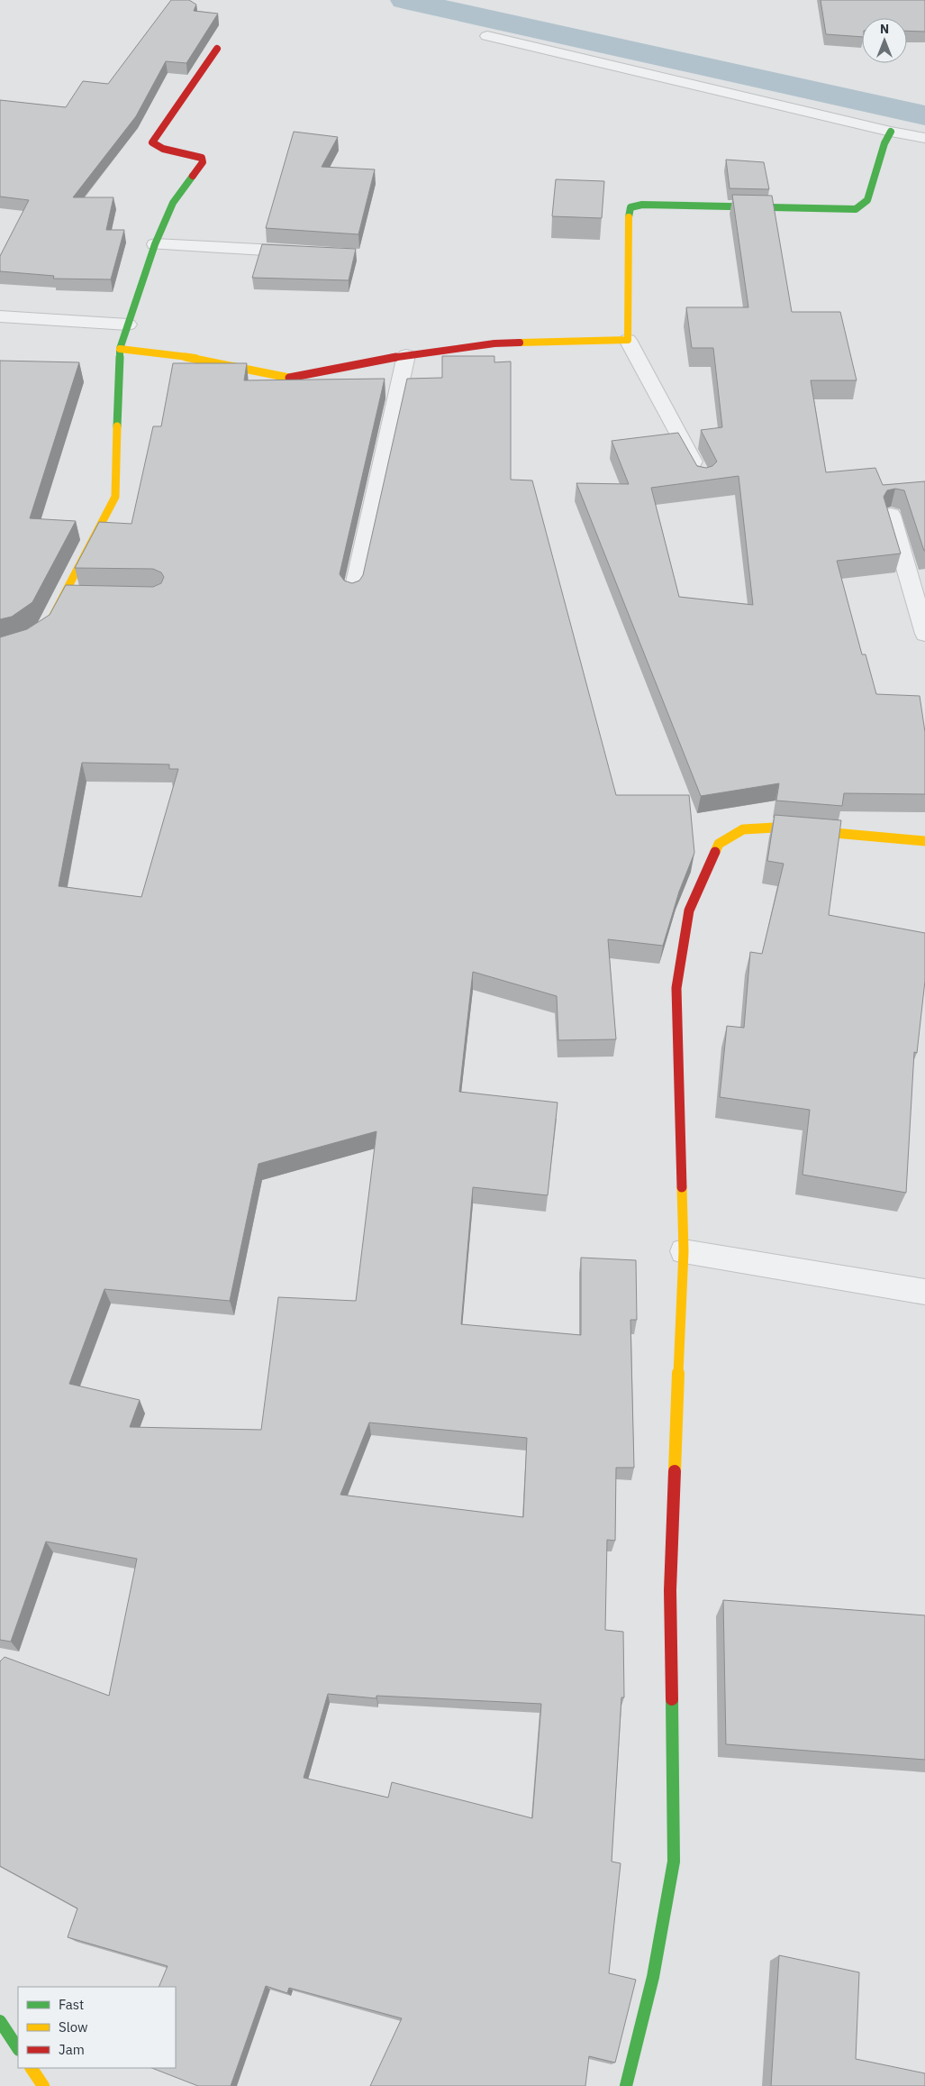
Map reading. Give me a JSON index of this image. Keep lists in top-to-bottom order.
{
  "legend": ["Fast", "Slow", "Jam"],
  "north": "top"
}
